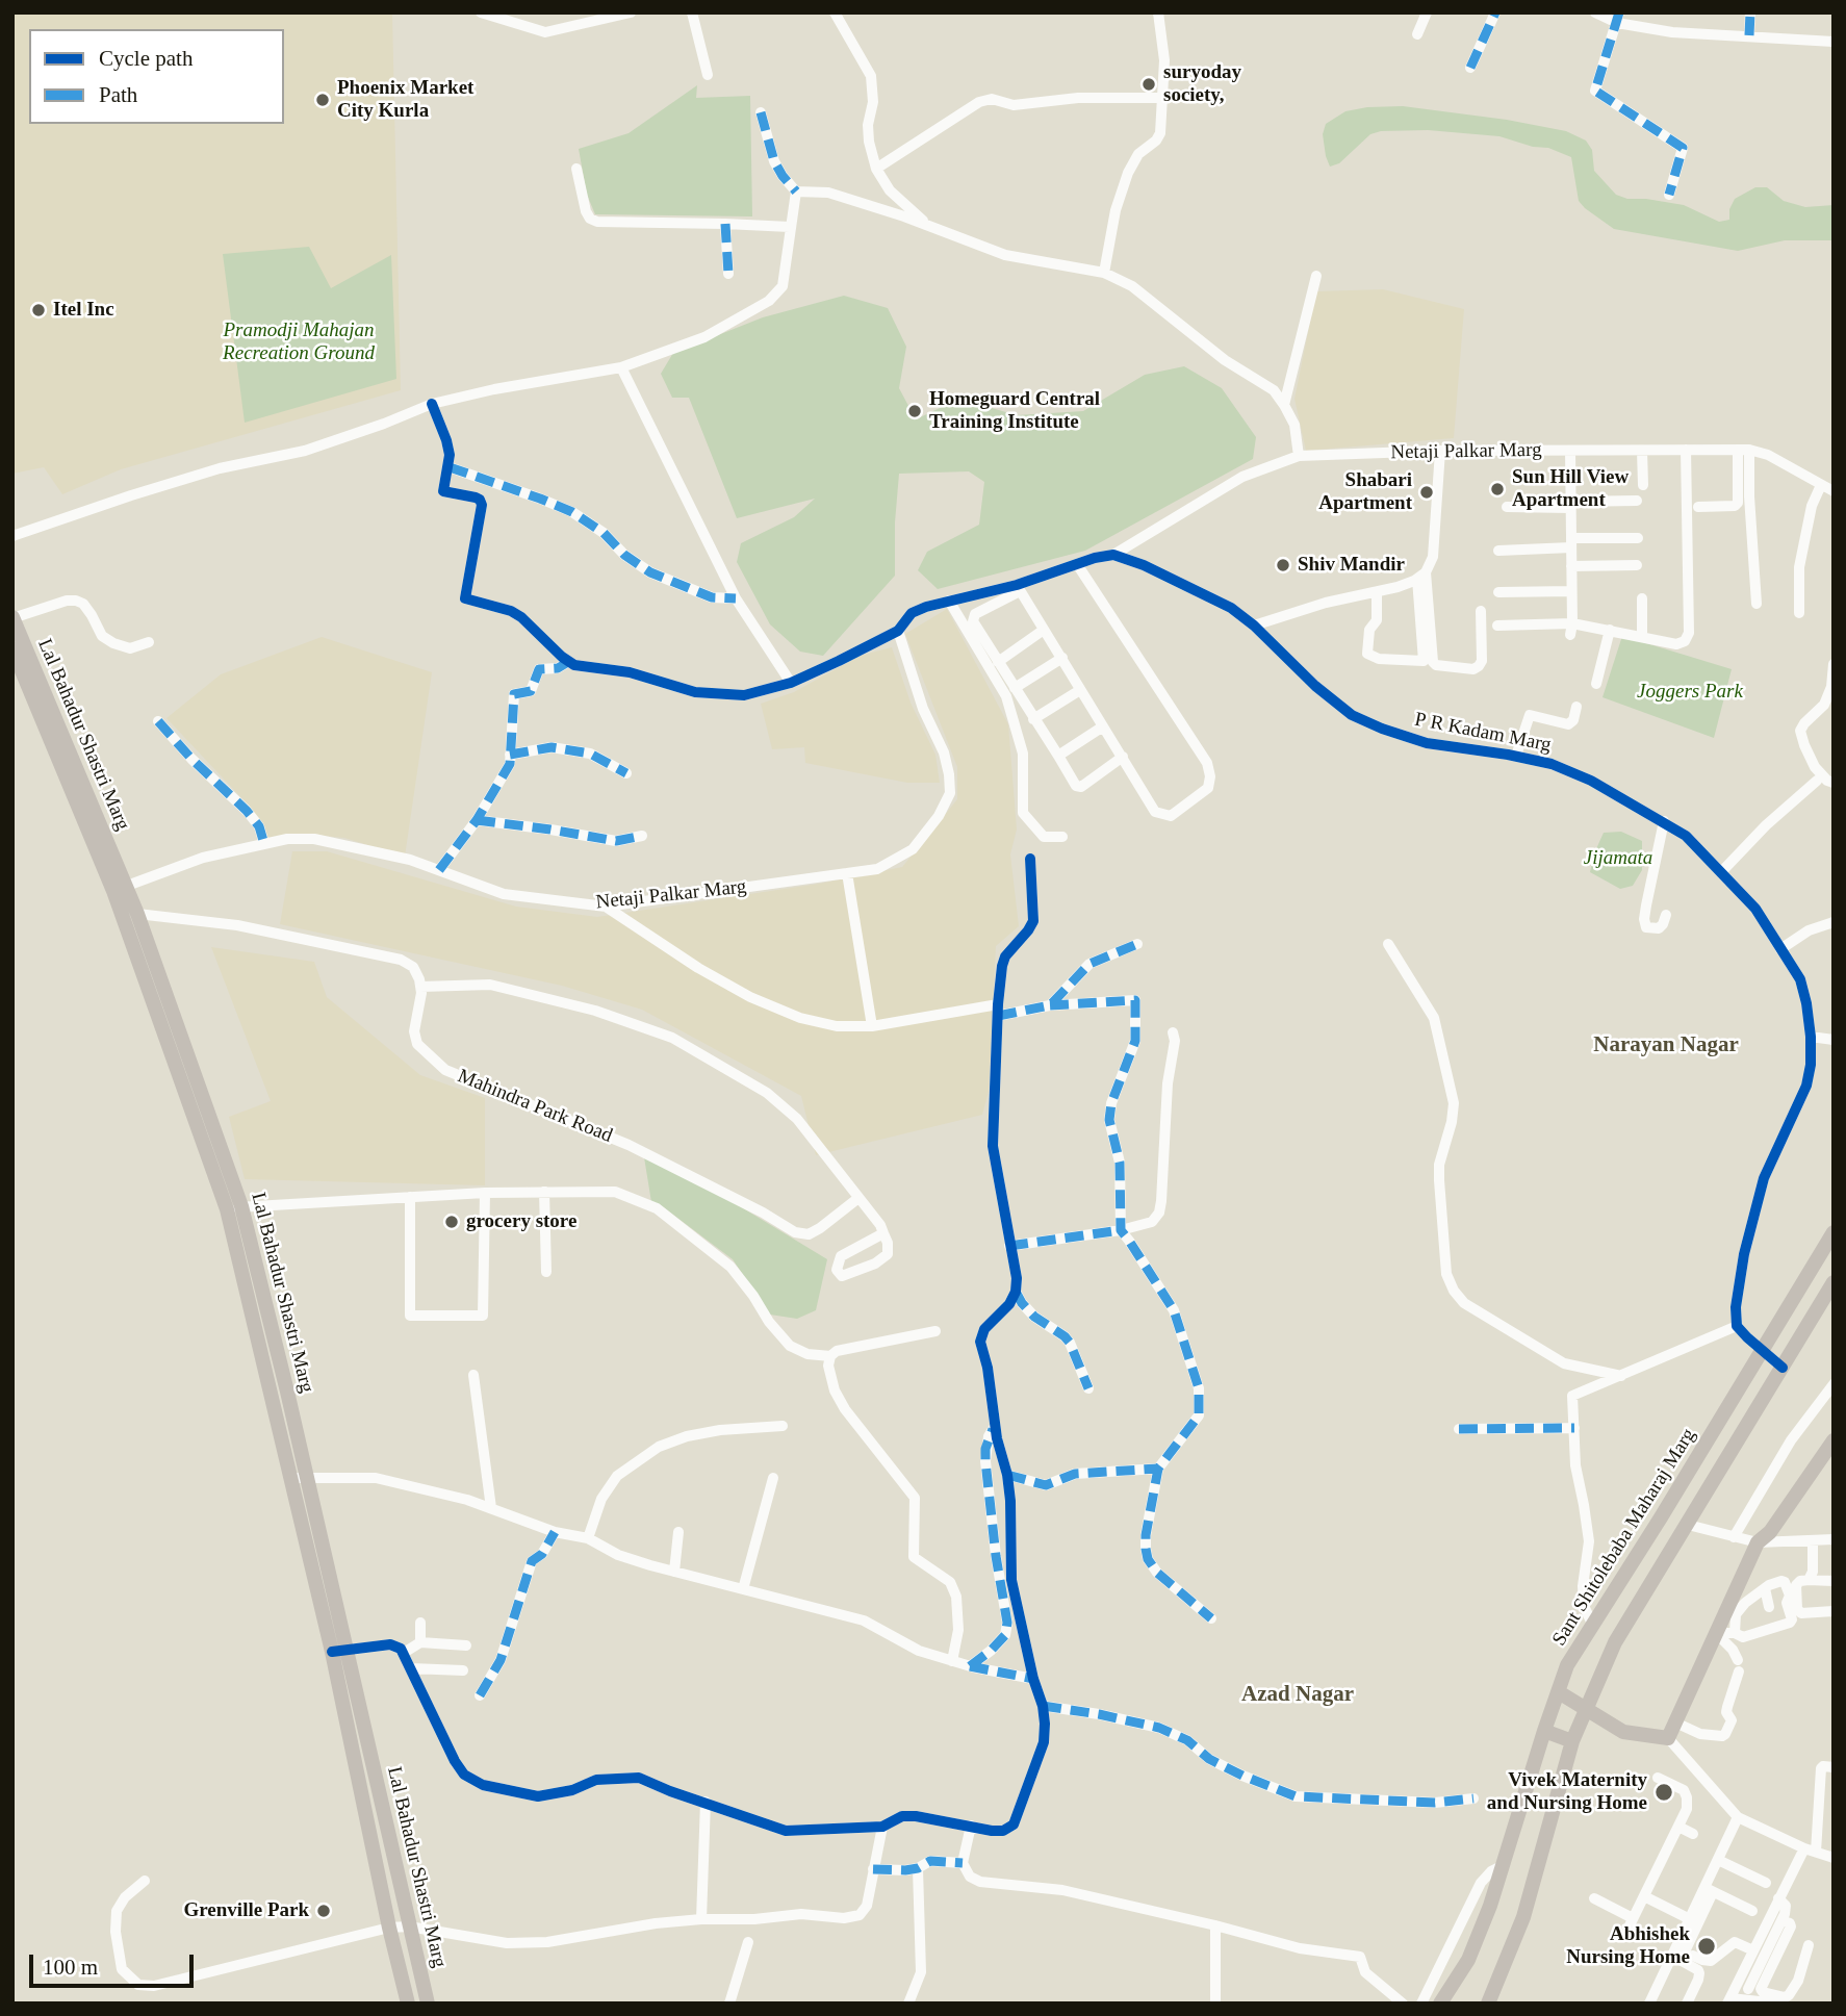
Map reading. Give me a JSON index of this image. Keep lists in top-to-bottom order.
{
  "streets": {
    "main road": ["Lal Bahadur Shastri Marg", "Sant Shitolebaba Maharaj Marg"],
    "street": ["Netaji Palkar Marg", "P R Kadam Marg", "Mahindra Park Road"]
  },
  "crossings": [
    ["Netaji Palkar Marg", "P R Kadam Marg"],
    ["Netaji Palkar Marg", "Lal Bahadur Shastri Marg"]
  ],
  "districts": ["Narayan Nagar", "Azad Nagar"],
  "parks": ["Pramodji Mahajan Recreation Ground", "Joggers Park", "Jijamata"],
  "places": [
    "suryoday society,",
    "Phoenix Market City Kurla",
    "Itel Inc",
    "Homeguard Central Training Institute",
    "Sun Hill View Apartment",
    "Shabari Apartment",
    "Shiv Mandir",
    "grocery store",
    "Vivek Maternity and Nursing Home",
    "Grenville Park",
    "Abhishek Nursing Home"
  ],
  "legend": ["Cycle path", "Path"],
  "scale_bar": "100 m"
}
